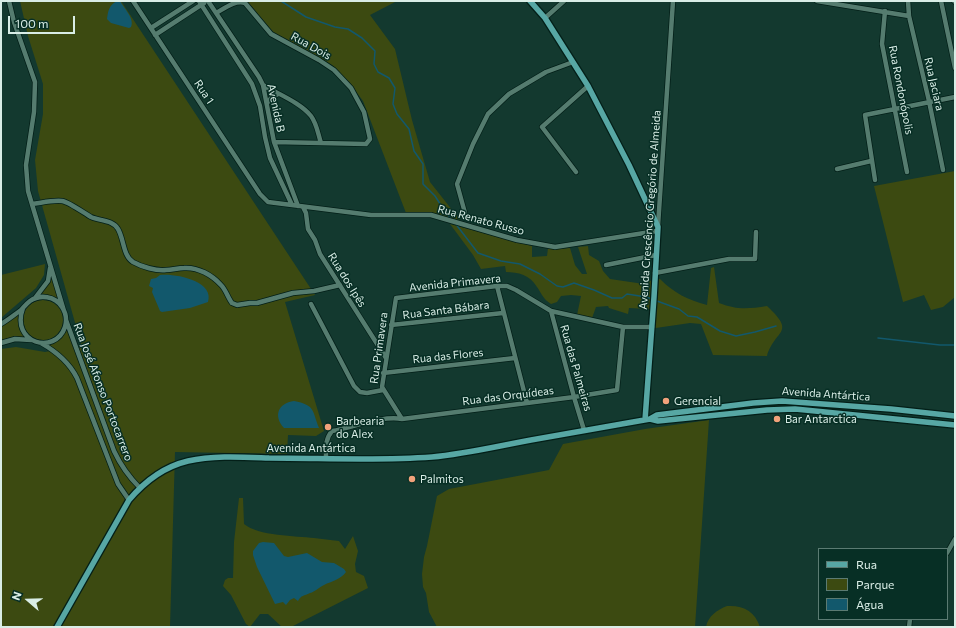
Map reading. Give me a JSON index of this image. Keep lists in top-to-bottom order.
{
  "streets": {
    "main road": ["Avenida Crescêncio Gregório de Almeida", "Avenida Antártica"],
    "street": [
      "Rua Dois",
      "Rua Jaciara",
      "Rua Rondonópolis",
      "Rua 1",
      "Avenida B",
      "Rua Renato Russo",
      "Rua dos Ipês",
      "Avenida Primavera",
      "Rua Santa Bábara",
      "Rua Primavera",
      "Rua das Flores",
      "Rua das Palmeiras",
      "Rua José Afonso Portocarrero",
      "Rua das Orquídeas"
    ]
  },
  "crossings": [
    ["Rua Dois", "Avenida B"],
    ["Rua 1", "Rua Renato Russo"],
    ["Avenida B", "Rua Renato Russo"],
    ["Avenida B", "Rua dos Ipês"],
    ["Avenida Crescêncio Gregório de Almeida", "Rua Renato Russo"],
    ["Avenida Crescêncio Gregório de Almeida", "Avenida Primavera"],
    ["Avenida Crescêncio Gregório de Almeida", "Avenida Antártica"],
    ["Rua Renato Russo", "Rua dos Ipês"],
    ["Rua dos Ipês", "Rua Primavera"],
    ["Avenida Primavera", "Rua Primavera"],
    ["Avenida Primavera", "Rua das Palmeiras"],
    ["Avenida Primavera", "Rua das Orquídeas"],
    ["Rua Santa Bábara", "Rua Primavera"],
    ["Rua Primavera", "Rua das Flores"],
    ["Rua Primavera", "Rua das Orquídeas"],
    ["Rua das Palmeiras", "Avenida Antártica"],
    ["Rua das Palmeiras", "Rua das Orquídeas"],
    ["Rua José Afonso Portocarrero", "Avenida Antártica"],
    ["Avenida Antártica", "Rua das Orquídeas"]
  ],
  "places": [
    "Gerencial",
    "Bar Antarctica",
    "Barbearia do Alex",
    "Palmitos"
  ],
  "legend": ["Rua", "Parque", "Água"],
  "scale_bar": "100 m",
  "north": "left"
}
